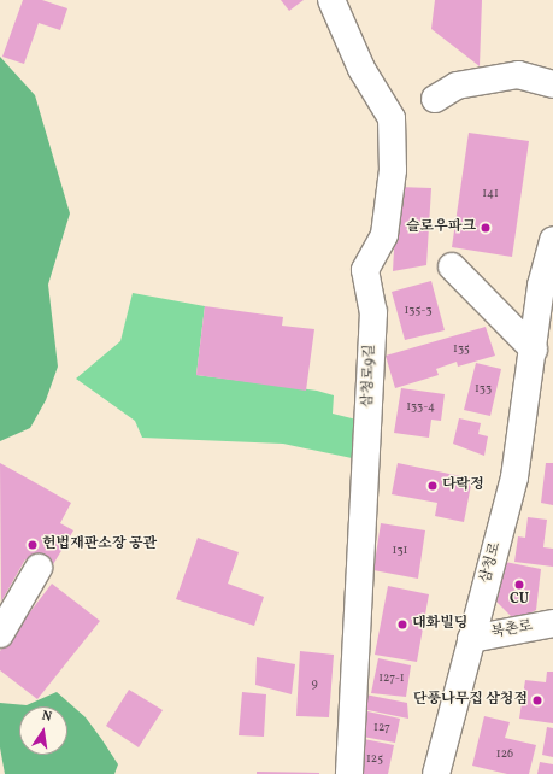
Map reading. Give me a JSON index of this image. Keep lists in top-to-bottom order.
{
  "streets": {
    "street": ["삼청로9길", "삼청로", "북촌로"]
  },
  "crossings": [
    ["삼청로", "북촌로"]
  ],
  "places": [
    "슬로우파크",
    "다락정",
    "헌법재판소장 공관",
    "CU",
    "대화빌딩",
    "단풍나무집 삼청점"
  ],
  "house_numbers": [
    "141",
    "135-3",
    "135",
    "133",
    "133-4",
    "131",
    "127-1",
    "9",
    "127",
    "126",
    "125"
  ],
  "north": "top"
}
